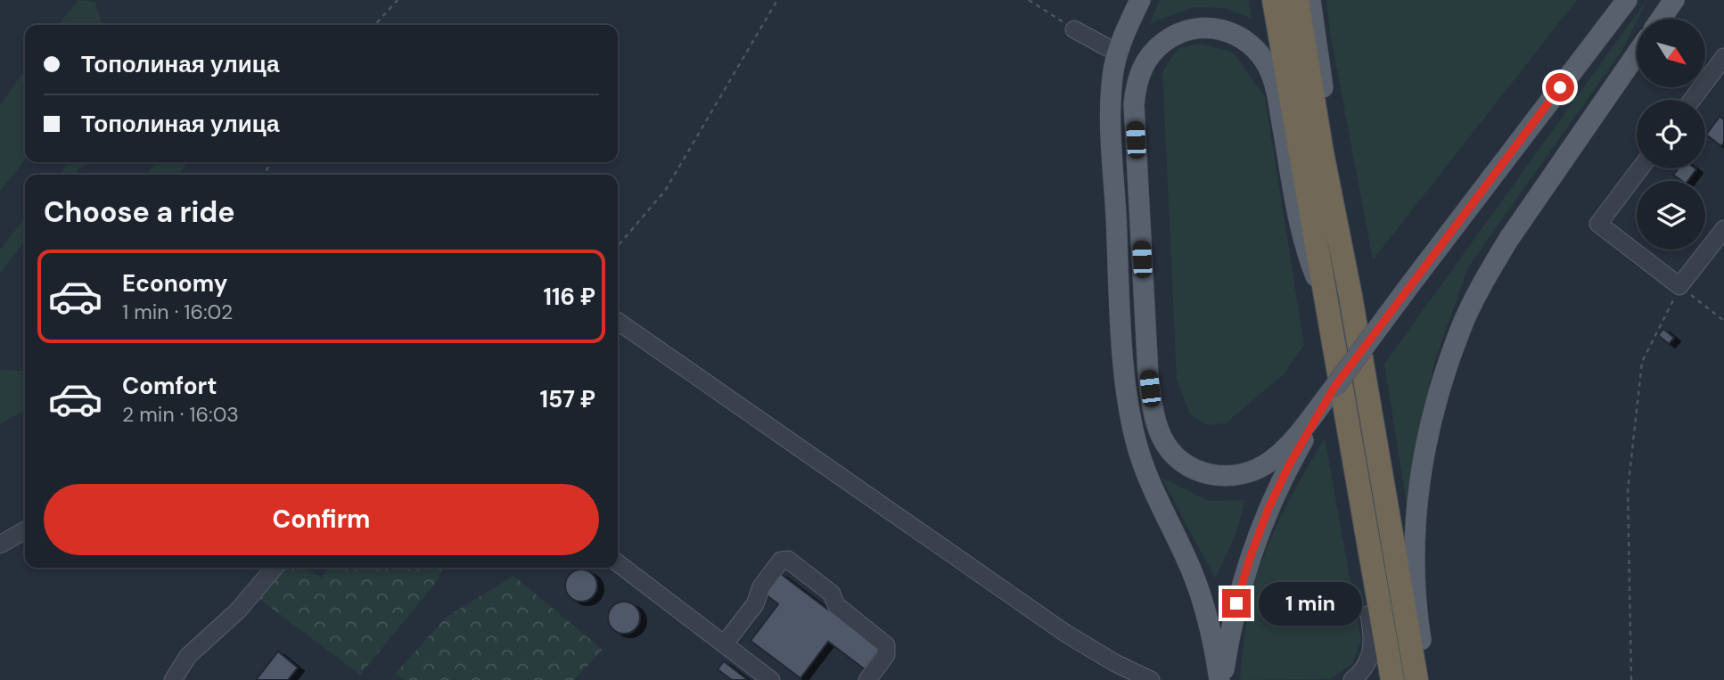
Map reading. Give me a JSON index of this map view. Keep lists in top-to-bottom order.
{
  "north": "bottom right",
  "page": {
    "banner": ["Тополиная улица", "Тополиная улица"],
    "heading": "Choose a ride",
    "list": [
      {
        "name": "Economy",
        "note": "1 min · 16:02",
        "value": "116 ₽"
      },
      {
        "name": "Comfort",
        "note": "2 min · 16:03",
        "value": "157 ₽"
      }
    ],
    "buttons": "Confirm",
    "bubble": "1 min"
  }
}
